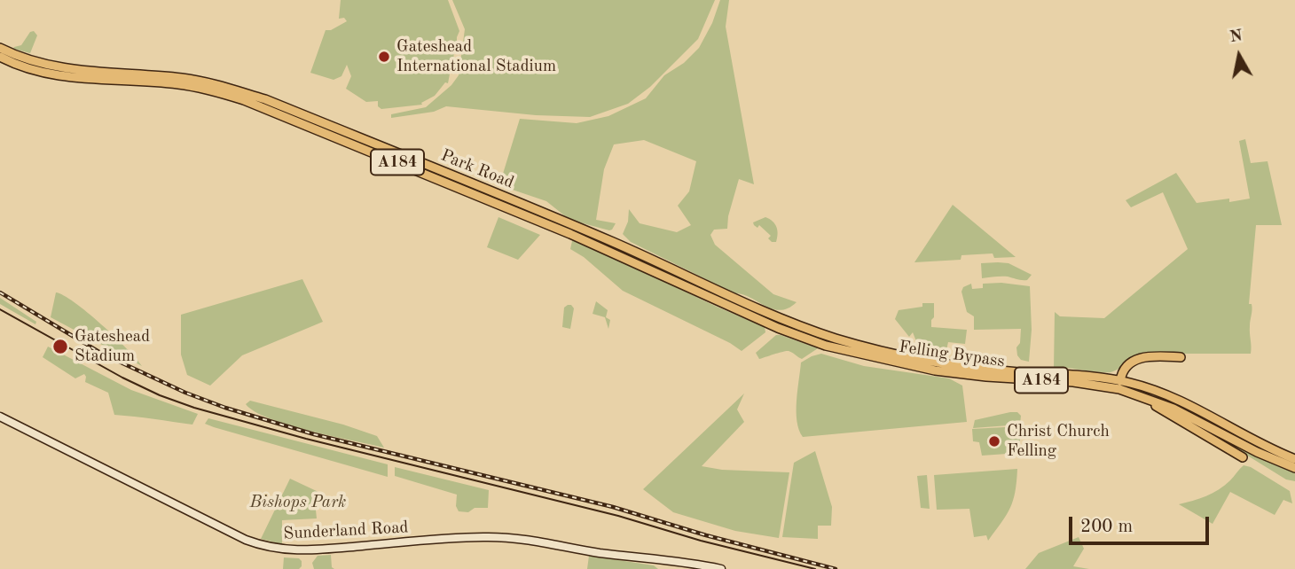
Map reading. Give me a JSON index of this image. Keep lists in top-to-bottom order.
{
  "streets": {
    "highway": ["A184", "Park Road", "Felling Bypass"],
    "main road": ["Sunderland Road"]
  },
  "crossings": [
    ["Park Road", "Felling Bypass"]
  ],
  "parks": ["Bishops Park"],
  "places": ["Gateshead International Stadium", "Gateshead Stadium", "Christ Church Felling"],
  "scale_bar": "200 m",
  "north": "top"
}
